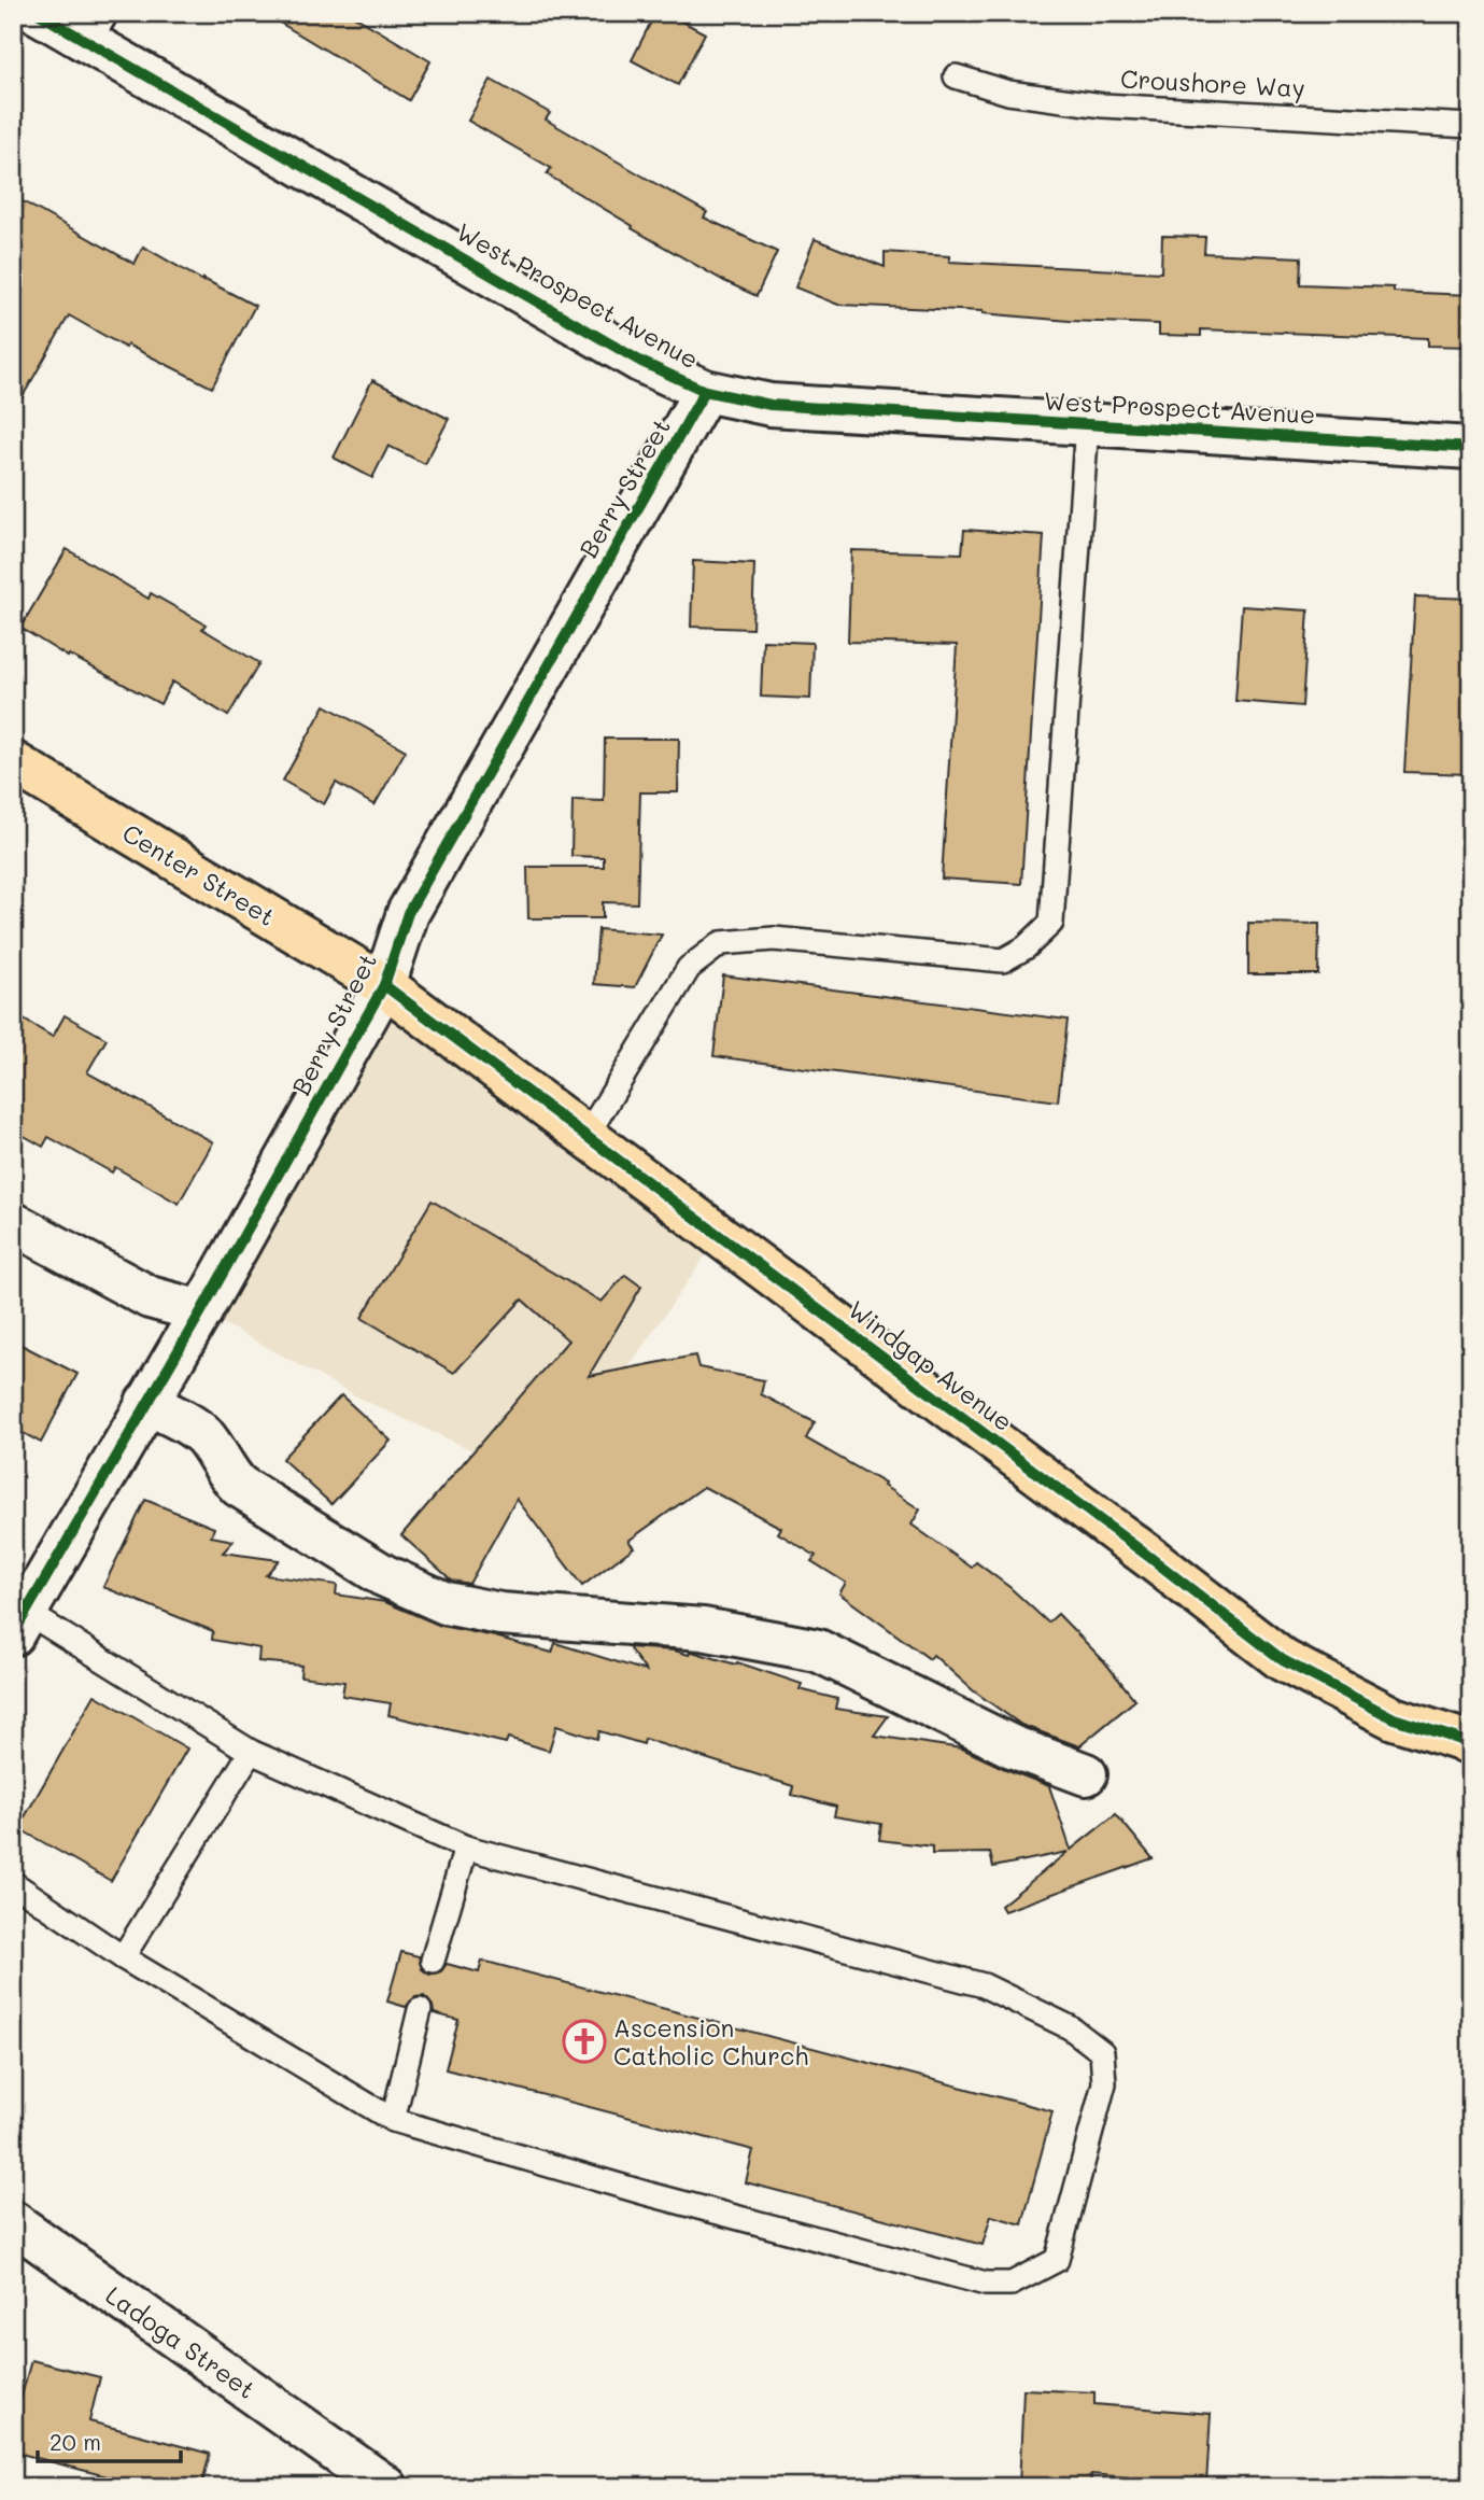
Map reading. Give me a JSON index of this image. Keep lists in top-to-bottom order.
{
  "streets": {
    "main road": ["Center Street", "Windgap Avenue"],
    "street": ["West Prospect Avenue", "Berry Street", "Ladoga Street"],
    "lane": ["Croushore Way"]
  },
  "crossings": [
    ["West Prospect Avenue", "Berry Street"],
    ["Berry Street", "Center Street"],
    ["Berry Street", "Windgap Avenue"],
    ["Center Street", "Windgap Avenue"]
  ],
  "places": {
    "church": ["Ascension Catholic Church"]
  },
  "scale_bar": "20 m"
}
